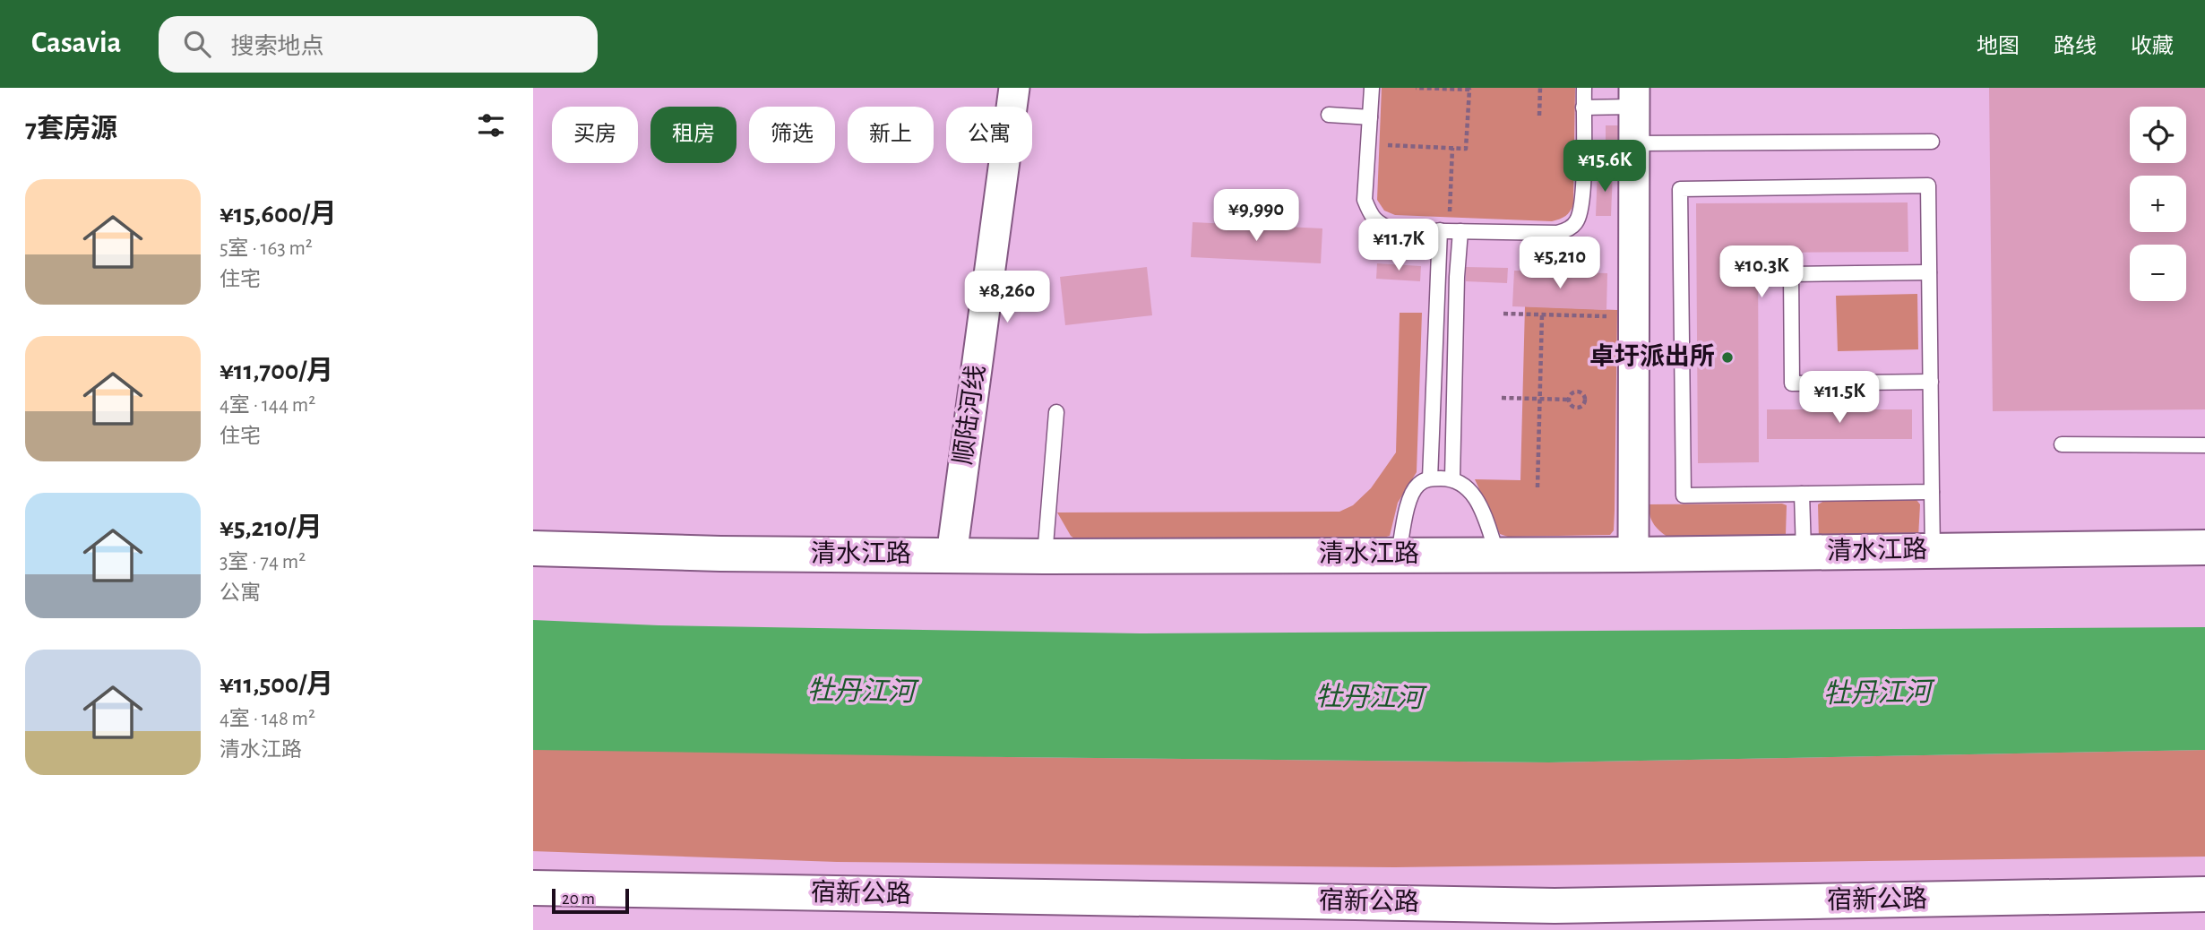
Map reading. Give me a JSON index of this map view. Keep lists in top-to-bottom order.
{
  "streets": {
    "main road": ["清水江路", "宿新公路"],
    "street": ["顺陆河线"]
  },
  "crossings": [
    ["顺陆河线", "清水江路"]
  ],
  "water": ["牡丹江河"],
  "places": ["卓圩派出所"],
  "scale_bar": "20 m",
  "page": {
    "header": "Casavia",
    "search": "搜索地点",
    "nav": ["地图", "路线", "收藏"],
    "heading": "7套房源",
    "map_buttons": ["+", "−"],
    "chip": [
      "买房",
      "租房",
      "筛选",
      "新上",
      "公寓"
    ],
    "price": [
      "¥15.6K",
      "¥9,990",
      "¥11.7K",
      "¥5,210",
      "¥10.3K",
      "¥8,260",
      "¥11.5K"
    ],
    "list": [
      {
        "name": "¥15,600/月",
        "note": "5室 · 163 m² · 住宅"
      },
      {
        "name": "¥11,700/月",
        "note": "4室 · 144 m² · 住宅"
      },
      {
        "name": "¥5,210/月",
        "note": "3室 · 74 m² · 公寓"
      },
      {
        "name": "¥11,500/月",
        "note": "4室 · 148 m² · 清水江路"
      }
    ],
    "scale": "20 m"
  }
}
